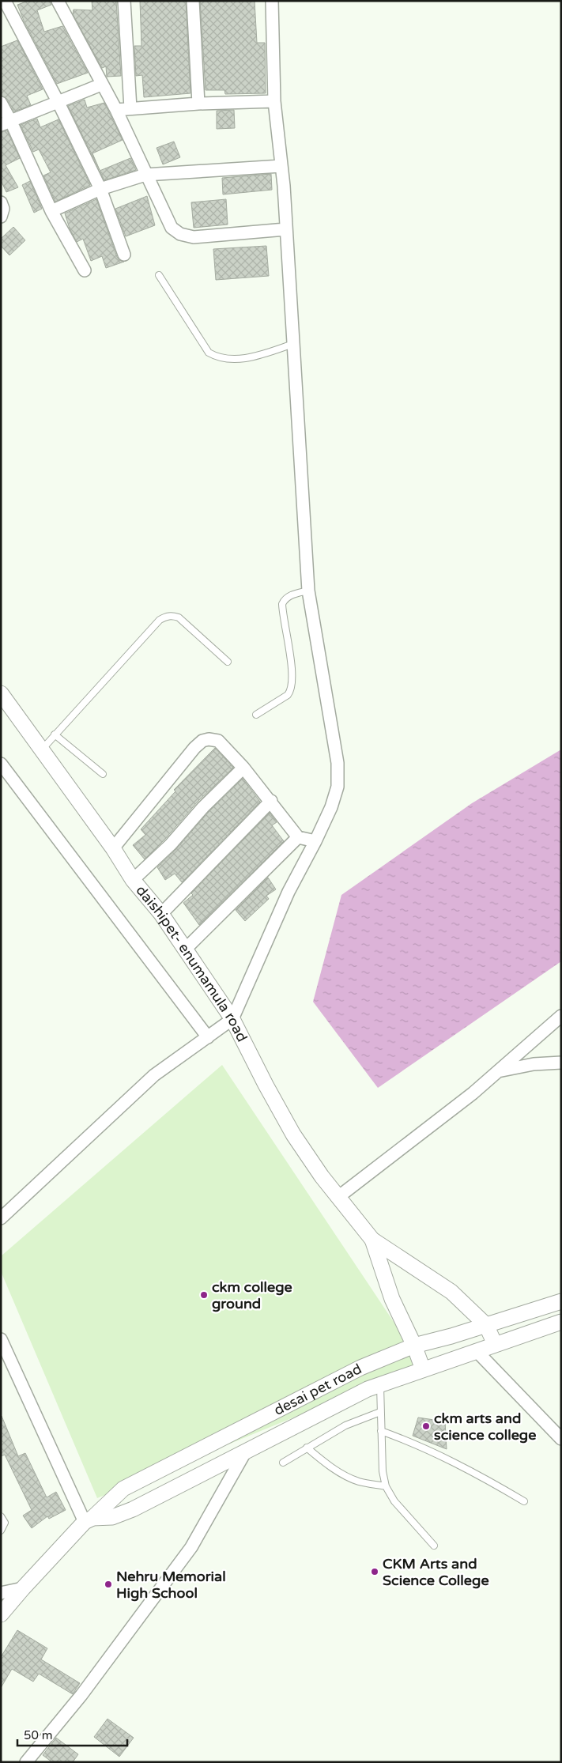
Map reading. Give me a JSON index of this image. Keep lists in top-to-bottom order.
{
  "streets": {
    "street": ["daishipet- enumamula road", "desai pet road"]
  },
  "crossings": [
    ["daishipet- enumamula road", "desai pet road"]
  ],
  "places": [
    "ckm college ground",
    "ckm arts and science college",
    "CKM Arts and Science College",
    "Nehru Memorial High School"
  ],
  "scale_bar": "50 m"
}
